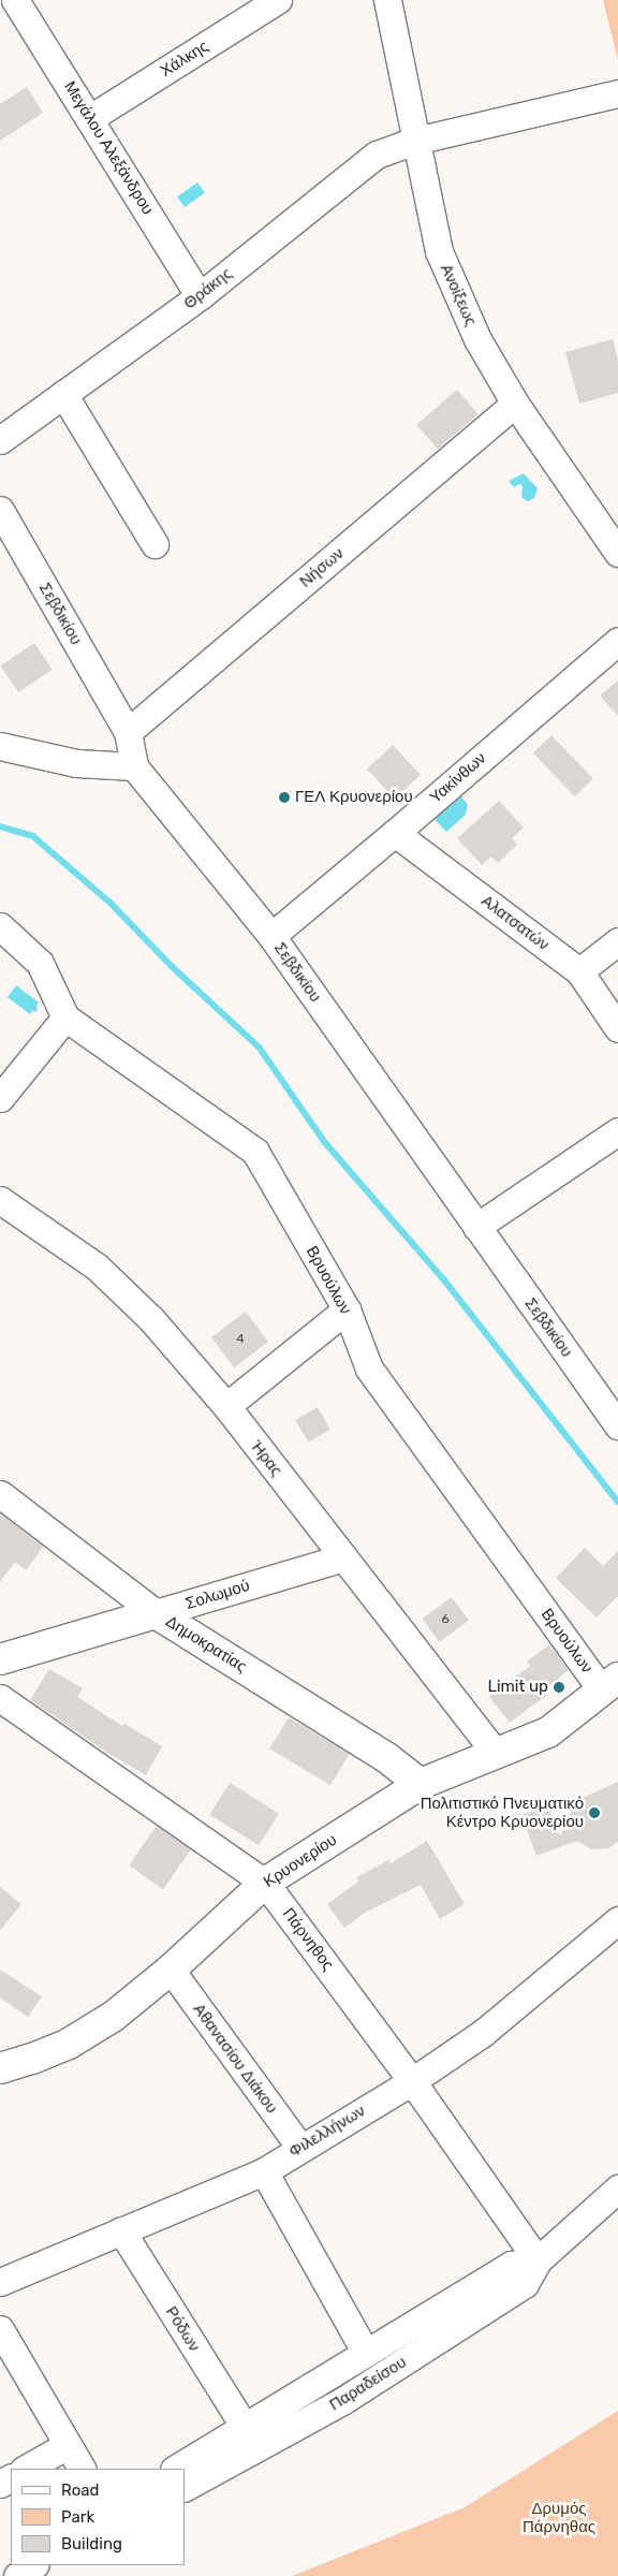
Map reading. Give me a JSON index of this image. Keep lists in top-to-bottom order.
{
  "streets": {
    "main road": ["Σολωμού", "Δημοκρατίας", "Κρυονερίου"],
    "street": [
      "Χάλκης",
      "Μεγάλου Αλεξάνδρου",
      "Θράκης",
      "Ανοίξεως",
      "Νήσων",
      "Σεβδικίου",
      "Υακίνθων",
      "Αλατσατών",
      "Βρυούλων",
      "Ήρας",
      "Πάρνηθος",
      "Αθανασίου Διάκου",
      "Φιλελλήνων",
      "Ρόδων",
      "Παραδείσου"
    ]
  },
  "crossings": [
    ["Χάλκης", "Μεγάλου Αλεξάνδρου"],
    ["Μεγάλου Αλεξάνδρου", "Θράκης"],
    ["Θράκης", "Ανοίξεως"],
    ["Ανοίξεως", "Νήσων"],
    ["Νήσων", "Σεβδικίου"],
    ["Σεβδικίου", "Υακίνθων"],
    ["Υακίνθων", "Αλατσατών"],
    ["Βρυούλων", "Κρυονερίου"],
    ["Ήρας", "Σολωμού"],
    ["Ήρας", "Κρυονερίου"],
    ["Σολωμού", "Δημοκρατίας"],
    ["Δημοκρατίας", "Κρυονερίου"],
    ["Κρυονερίου", "Πάρνηθος"],
    ["Κρυονερίου", "Αθανασίου Διάκου"],
    ["Πάρνηθος", "Φιλελλήνων"],
    ["Πάρνηθος", "Παραδείσου"],
    ["Αθανασίου Διάκου", "Φιλελλήνων"],
    ["Φιλελλήνων", "Ρόδων"],
    ["Ρόδων", "Παραδείσου"]
  ],
  "parks": ["Δρυμός Πάρνηθας"],
  "places": ["ΓΕΛ Κρυονερίου", "Limit up", "Πολιτιστικό Πνευματικό Κέντρο Κρυονερίου"],
  "house_numbers": ["4", "6"],
  "legend": ["Road", "Park", "Building"]
}
